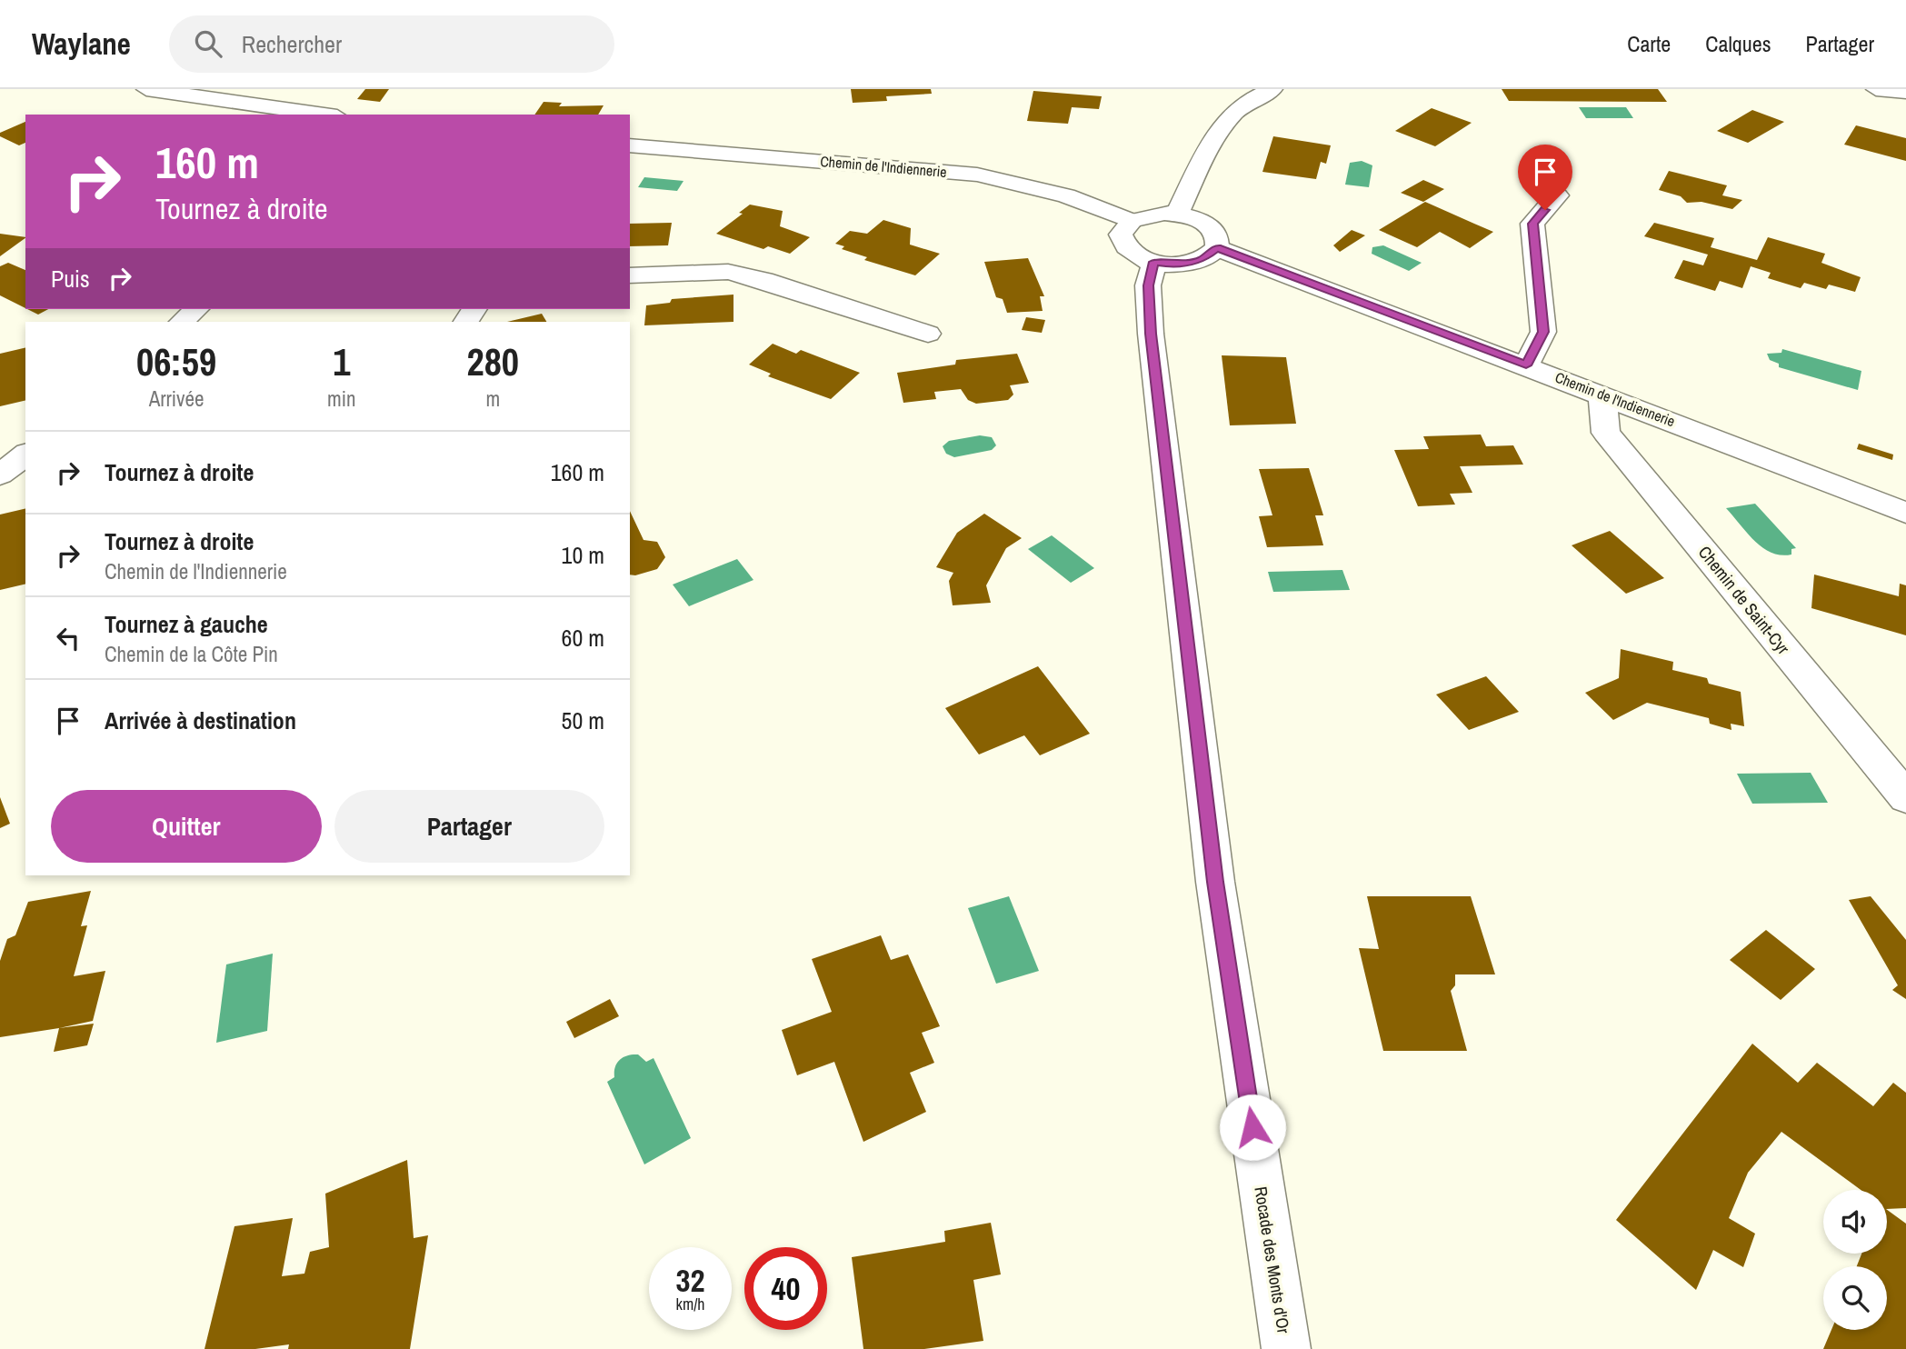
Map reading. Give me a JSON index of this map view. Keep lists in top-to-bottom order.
{
  "streets": {
    "street": ["Chemin de l'Indiennerie", "Chemin de Saint-Cyr", "Rocade des Monts d'Or"]
  },
  "crossings": [
    ["Chemin de l'Indiennerie", "Chemin de Saint-Cyr"]
  ],
  "page": {
    "header": "Waylane",
    "search": "Rechercher",
    "nav": ["Carte", "Calques", "Partager"],
    "turn": ["160 m", "Tournez à droite"],
    "then": "Puis",
    "eta": [
      "06:59",
      "Arrivée",
      "1",
      "min",
      "280",
      "m"
    ],
    "list": [
      {
        "name": "Tournez à droite",
        "value": "160 m"
      },
      {
        "name": "Tournez à droite",
        "note": "Chemin de l'Indiennerie",
        "value": "10 m"
      },
      {
        "name": "Tournez à gauche",
        "note": "Chemin de la Côte Pin",
        "value": "60 m"
      },
      {
        "name": "Arrivée à destination",
        "value": "50 m"
      }
    ],
    "buttons": ["Quitter", "Partager"],
    "speed": "32 km/h",
    "limit": "40"
  }
}
